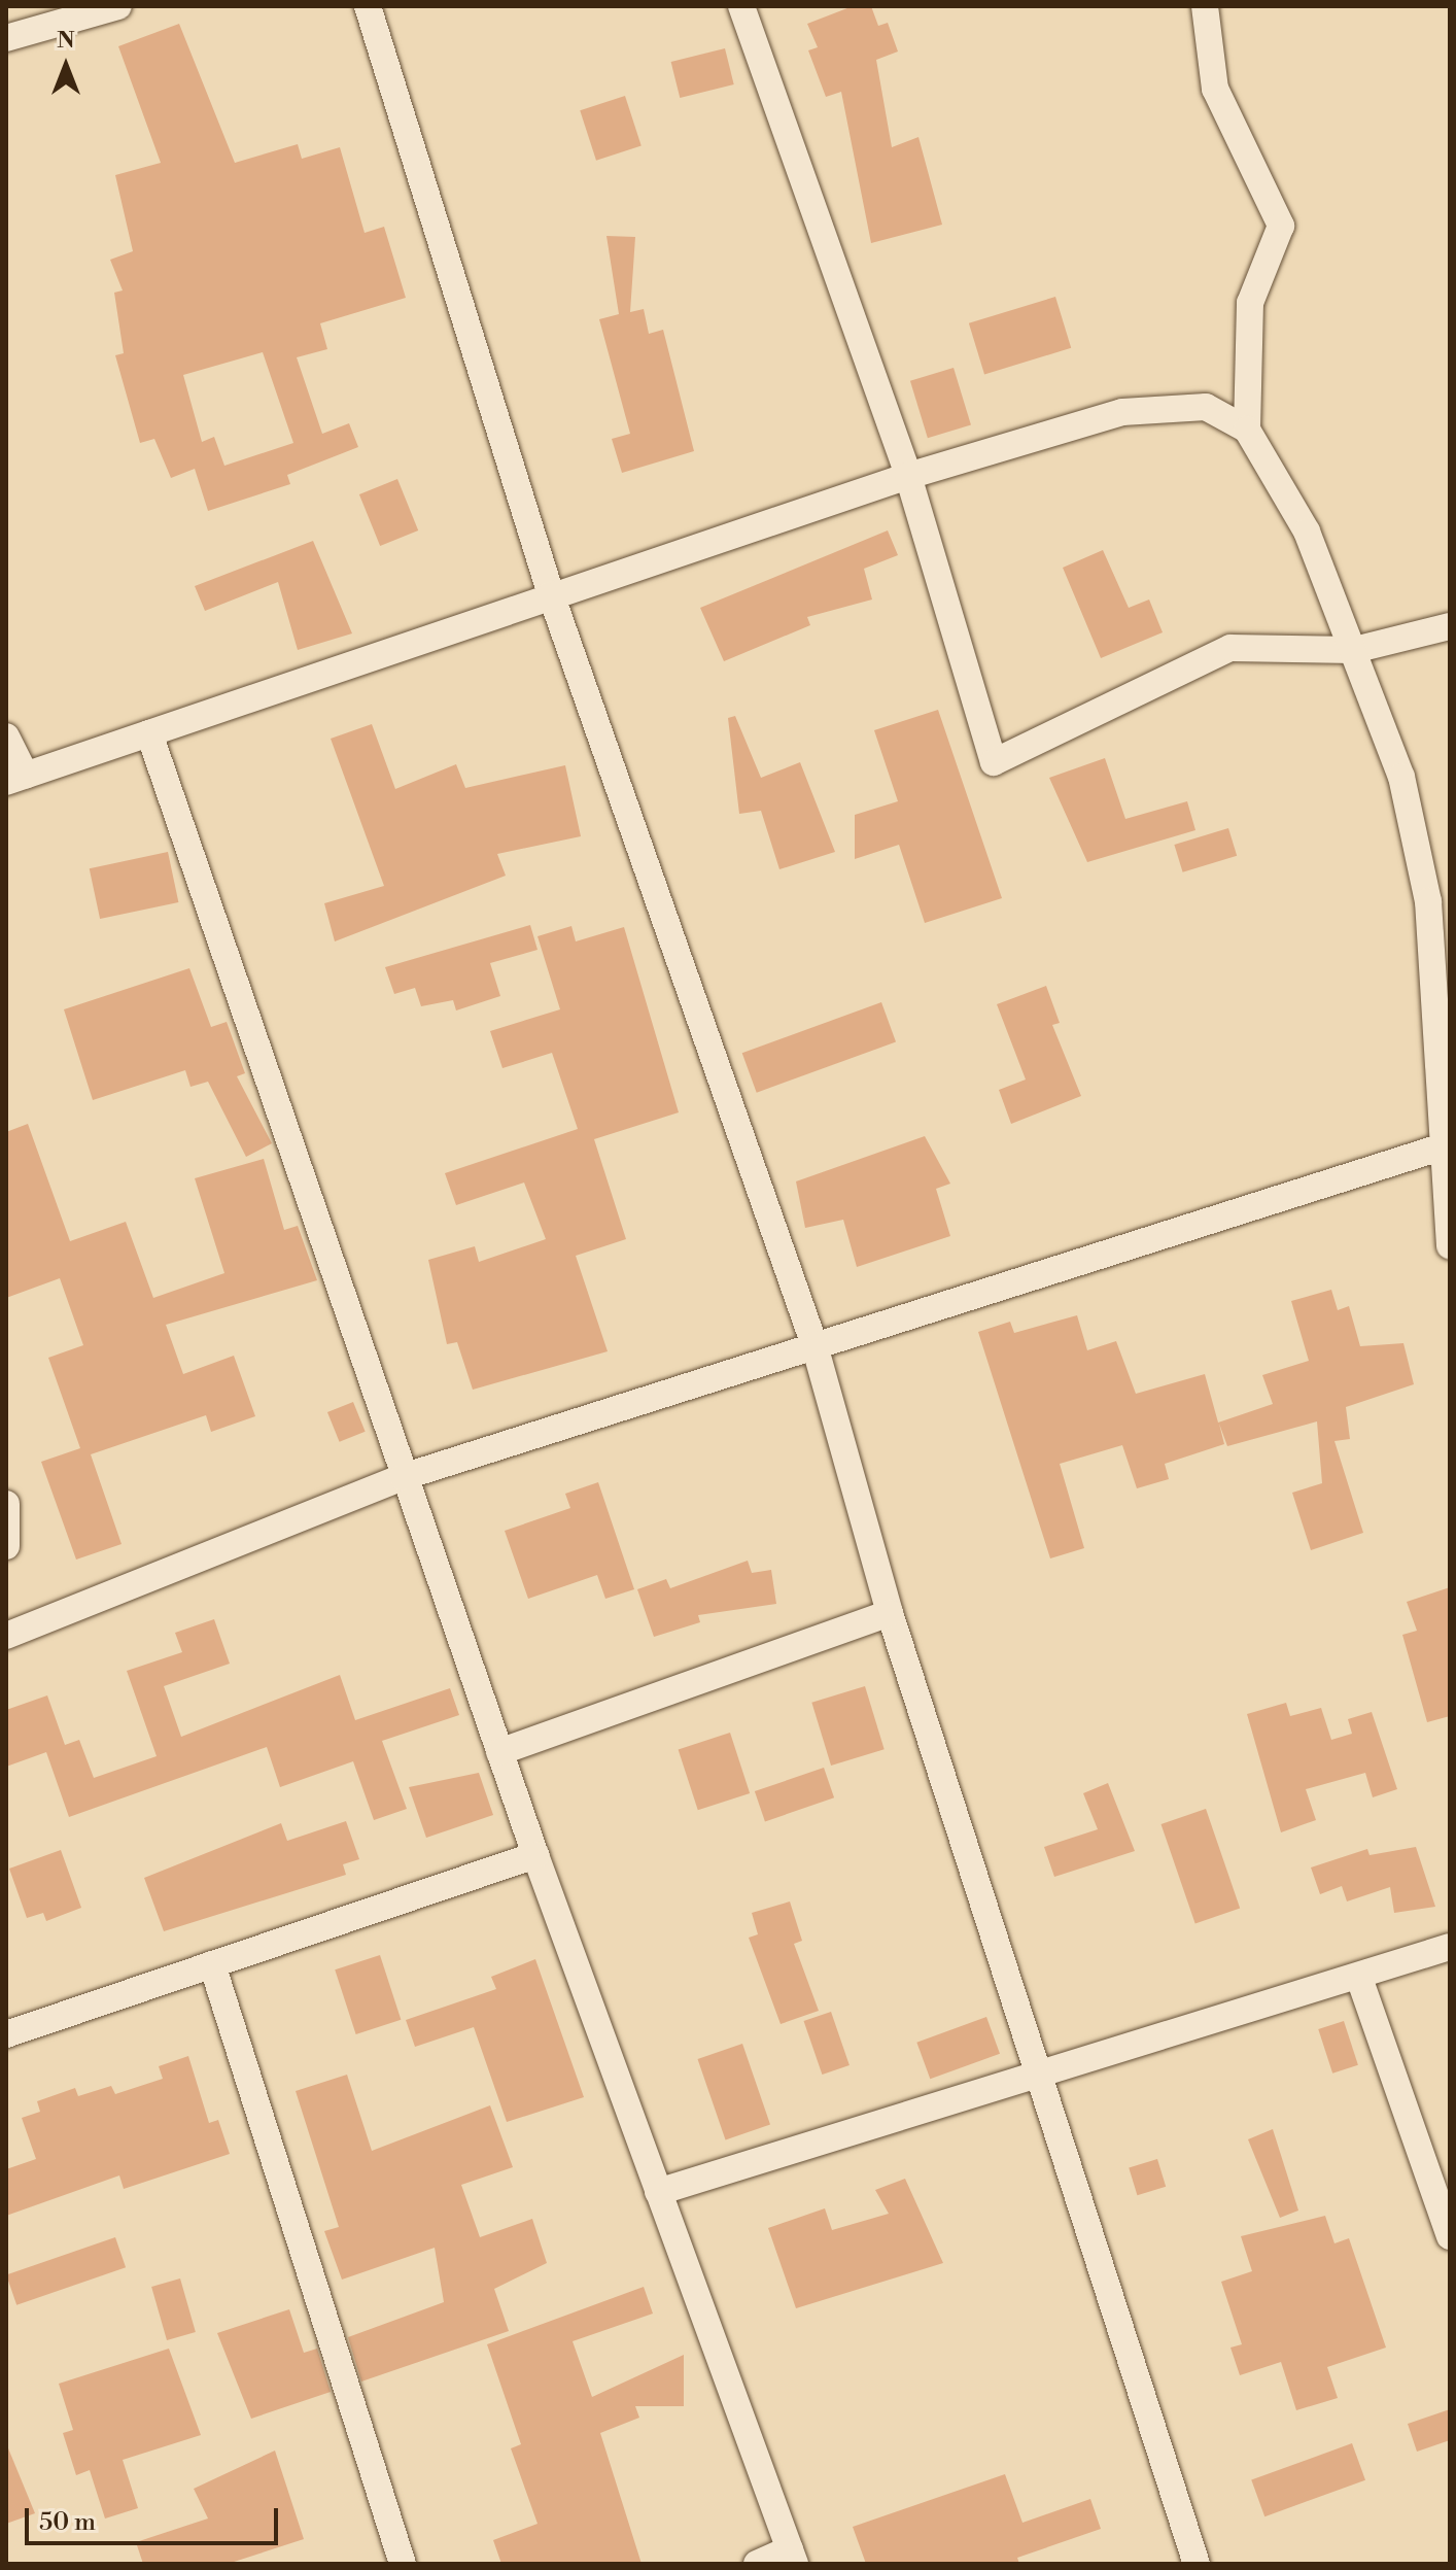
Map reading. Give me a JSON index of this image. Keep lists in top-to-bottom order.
{
  "scale_bar": "50 m",
  "north": "top"
}
